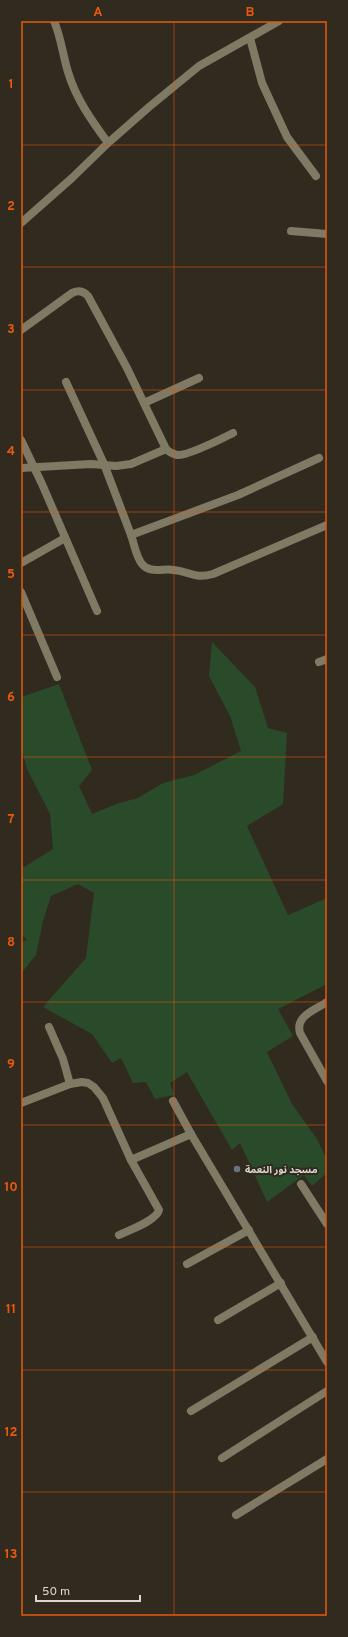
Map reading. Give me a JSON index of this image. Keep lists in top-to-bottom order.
{
  "places": ["مسجد نور النعمة"],
  "scale_bar": "50 m",
  "grid": {
    "columns": ["A", "B"],
    "rows": [
      "1",
      "2",
      "3",
      "4",
      "5",
      "6",
      "7",
      "8",
      "9",
      "10",
      "11",
      "12",
      "13"
    ]
  }
}
